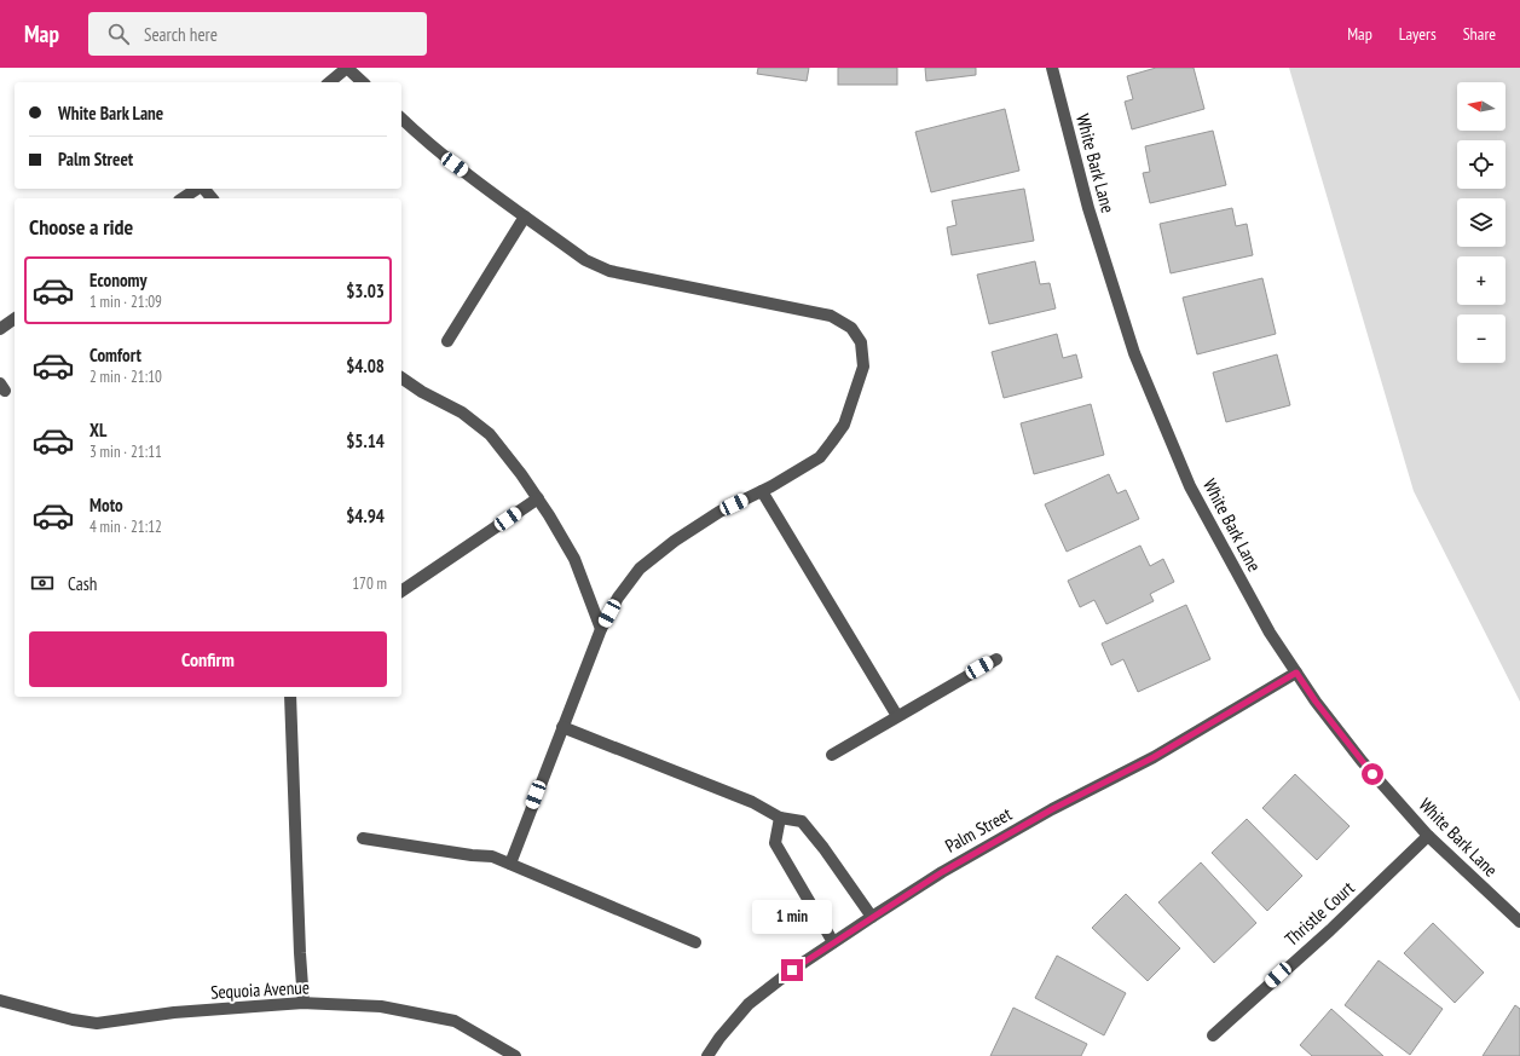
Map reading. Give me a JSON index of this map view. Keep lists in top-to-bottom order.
{
  "streets": {
    "street": [
      "White Bark Lane",
      "Palm Street",
      "Thristle Court",
      "Sequoia Avenue"
    ]
  },
  "crossings": [
    ["White Bark Lane", "Palm Street"],
    ["White Bark Lane", "Thristle Court"]
  ],
  "north": "left",
  "page": {
    "header": "Map",
    "search": "Search here",
    "nav": ["Map", "Layers", "Share"],
    "map_buttons": ["+", "−"],
    "banner": ["White Bark Lane", "Palm Street"],
    "heading": "Choose a ride",
    "list": [
      {
        "name": "Economy",
        "note": "1 min · 21:09",
        "value": "$3.03"
      },
      {
        "name": "Comfort",
        "note": "2 min · 21:10",
        "value": "$4.08"
      },
      {
        "name": "XL",
        "note": "3 min · 21:11",
        "value": "$5.14"
      },
      {
        "name": "Moto",
        "note": "4 min · 21:12",
        "value": "$4.94"
      }
    ],
    "pay": ["Cash", "170 m"],
    "buttons": "Confirm",
    "bubble": "1 min"
  }
}
